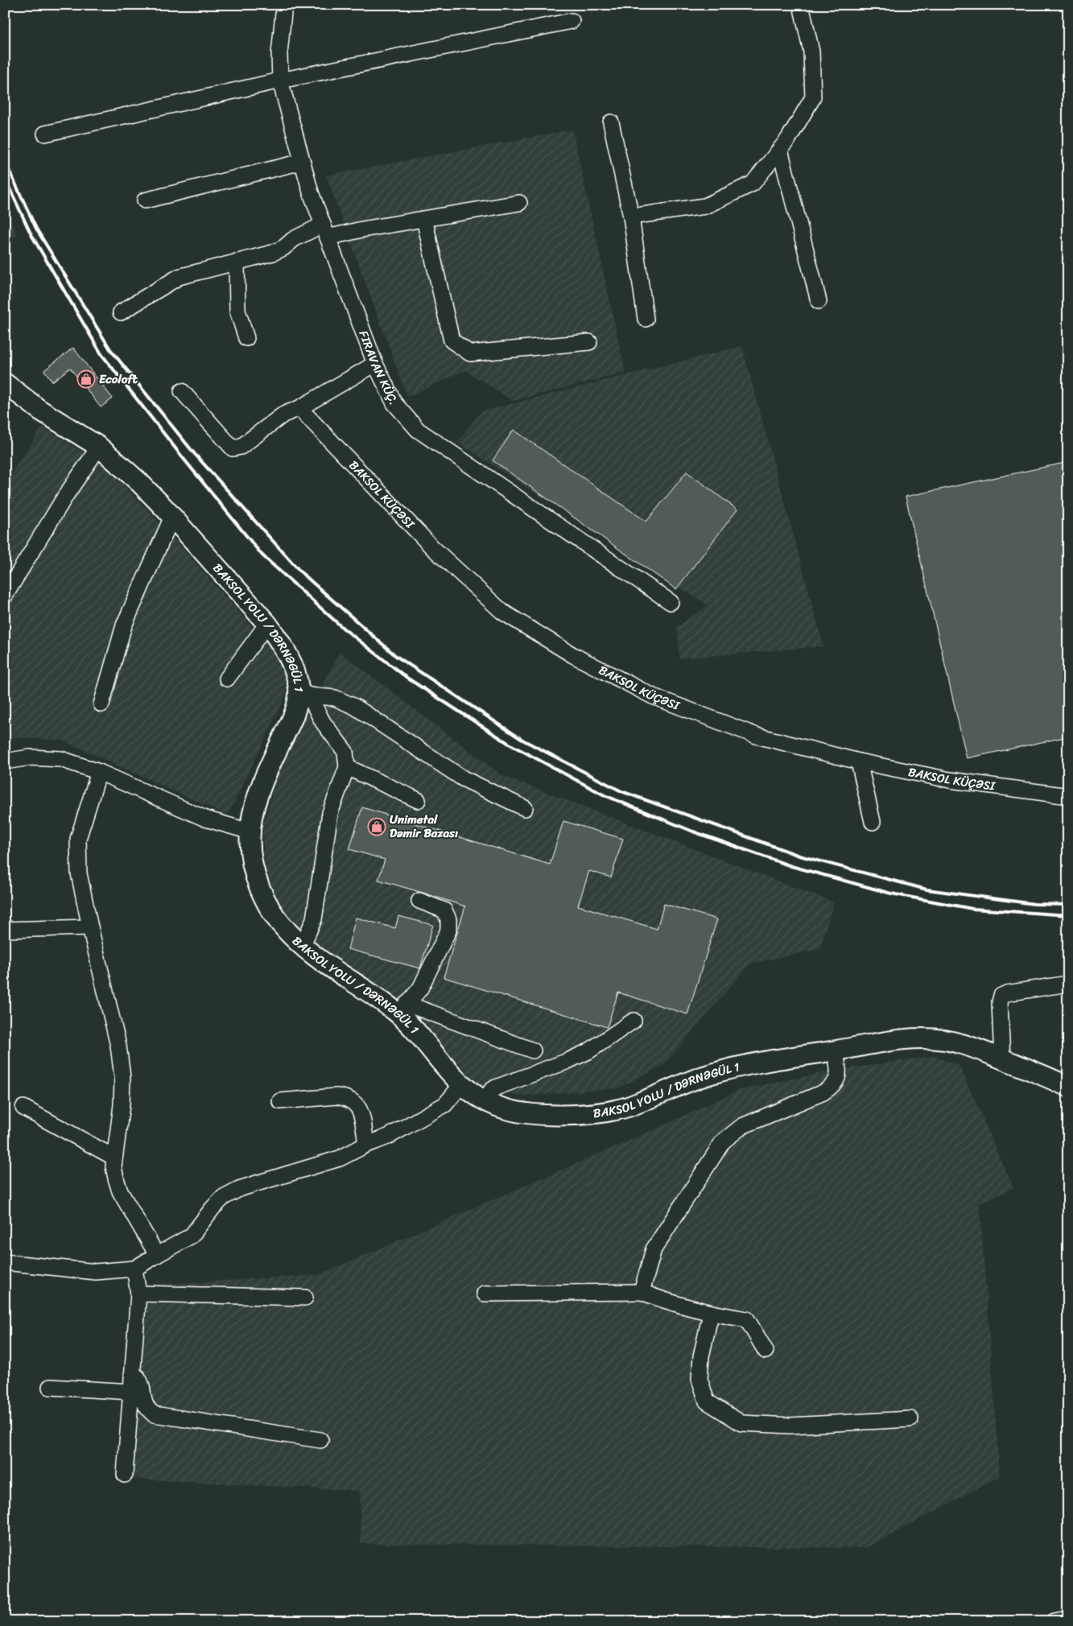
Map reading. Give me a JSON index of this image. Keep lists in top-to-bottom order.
{
  "streets": {
    "main road": ["BAKSOL YOLU / DƏRNƏGÜL 1"],
    "street": ["FIRAVAN KÜÇ.", "BAKSOL KÜÇƏSI"]
  },
  "places": {
    "shop": ["Ecoloft", "Unimetal Dəmir Bazası"]
  }
}
